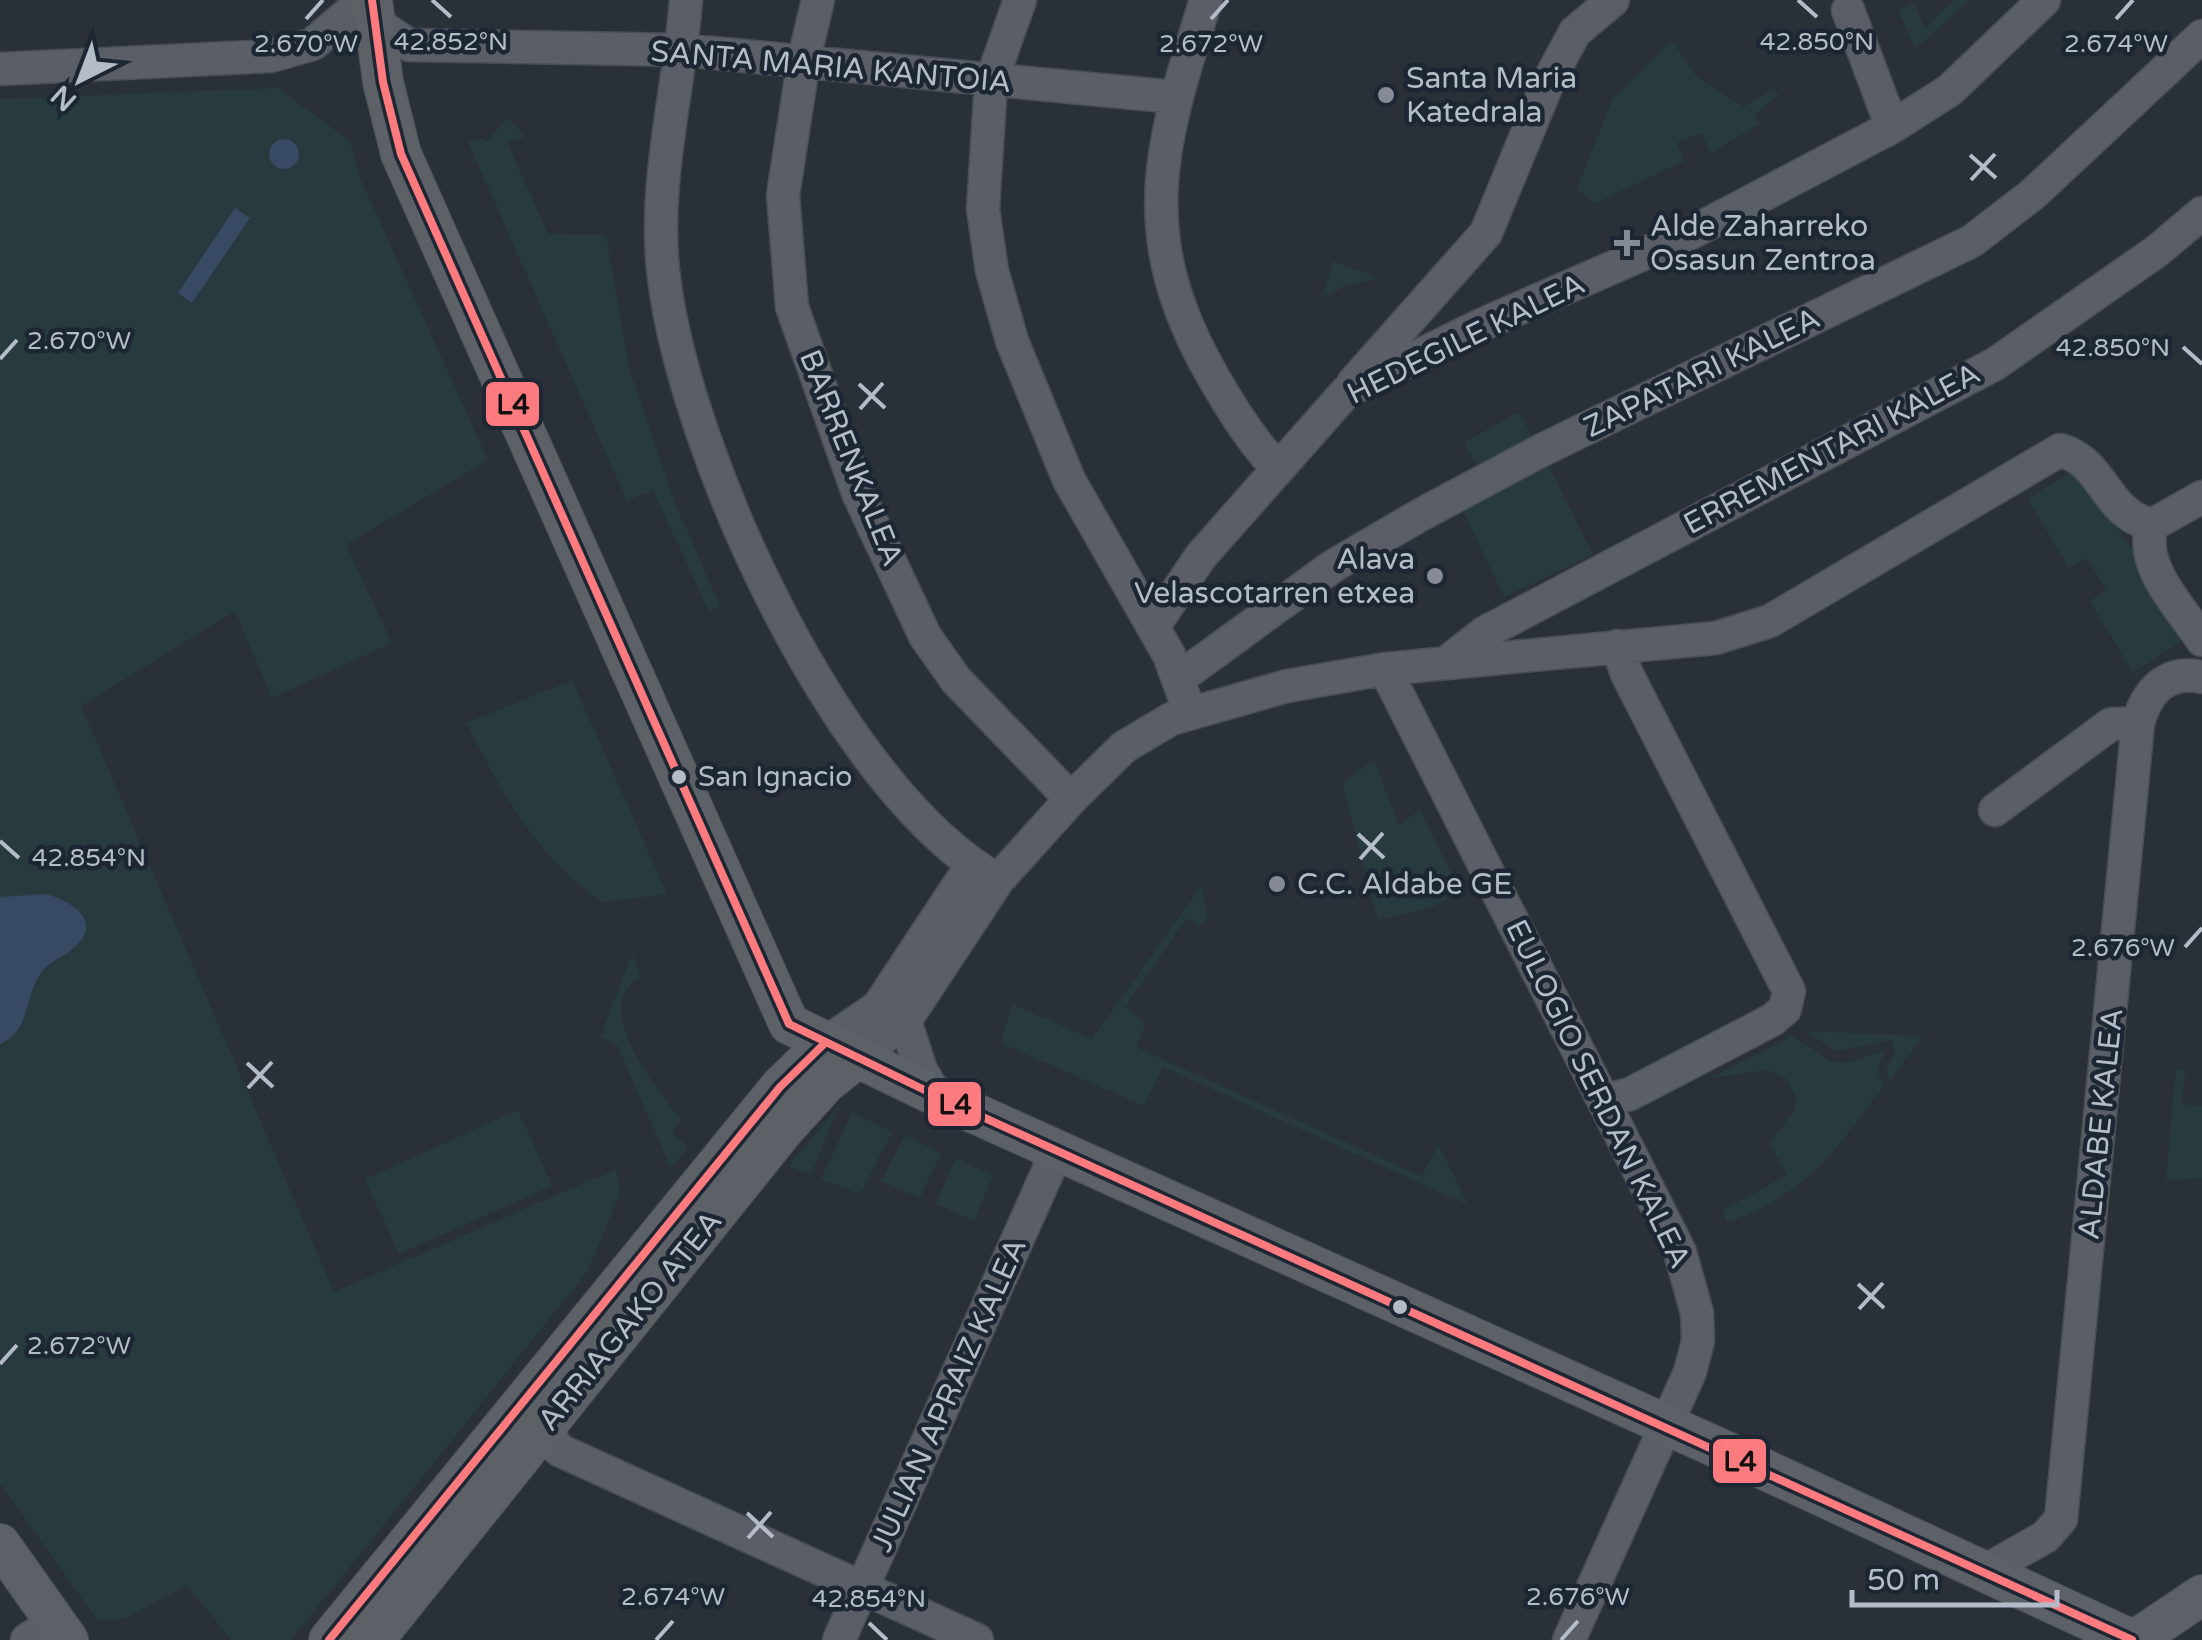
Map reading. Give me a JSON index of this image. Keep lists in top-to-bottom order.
{
  "streets": {
    "main road": ["ARRIAGAKO ATEA"],
    "street": [
      "SANTA MARIA KANTOIA",
      "HEDEGILE KALEA",
      "ZAPATARI KALEA",
      "ERREMENTARI KALEA",
      "BARRENKALEA",
      "EULOGIO SERDAN KALEA",
      "ALDABE KALEA",
      "JULIAN APRAIZ KALEA"
    ]
  },
  "crossings": [
    ["SANTA MARIA KANTOIA", "BARRENKALEA"],
    ["ERREMENTARI KALEA", "ARRIAGAKO ATEA"],
    ["BARRENKALEA", "ARRIAGAKO ATEA"],
    ["EULOGIO SERDAN KALEA", "ARRIAGAKO ATEA"]
  ],
  "places": {
    "other": [
      "Santa Maria Katedrala",
      "Alava Velascotarren etxea",
      "San Ignacio",
      "C.C. Aldabe GE"
    ],
    "health": ["Alde Zaharreko Osasun Zentroa"]
  },
  "lines": ["transit line L4"],
  "scale_bar": "50 m",
  "north": "bottom left",
  "coordinates": [
    "42.852°N",
    "42.850°N",
    "2.670°W",
    "2.672°W",
    "2.674°W",
    "42.854°N",
    "2.676°W"
  ]
}
